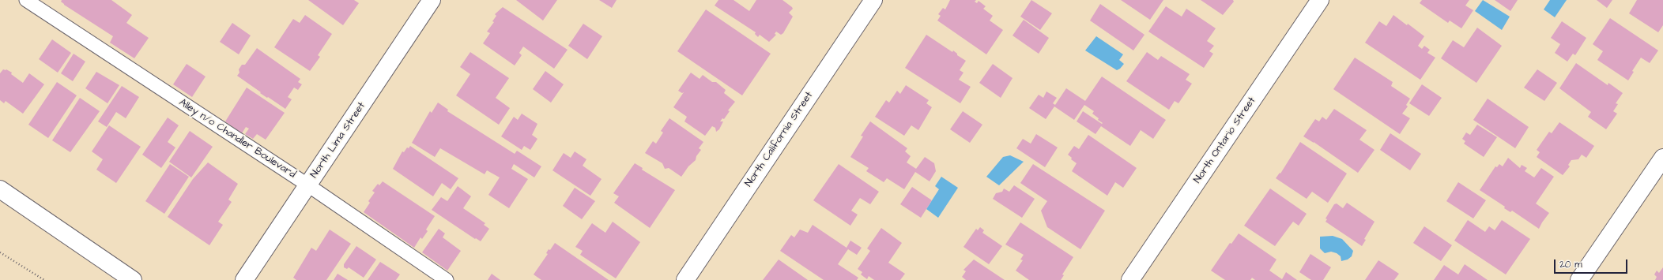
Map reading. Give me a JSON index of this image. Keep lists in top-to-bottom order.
{
  "streets": {
    "street": ["North California Street", "North Lima Street", "North Ontario Street"],
    "lane": ["Alley n/o Chandler Boulevard"]
  },
  "crossings": [
    ["Alley n/o Chandler Boulevard", "North Lima Street"]
  ],
  "scale_bar": "20 m"
}
